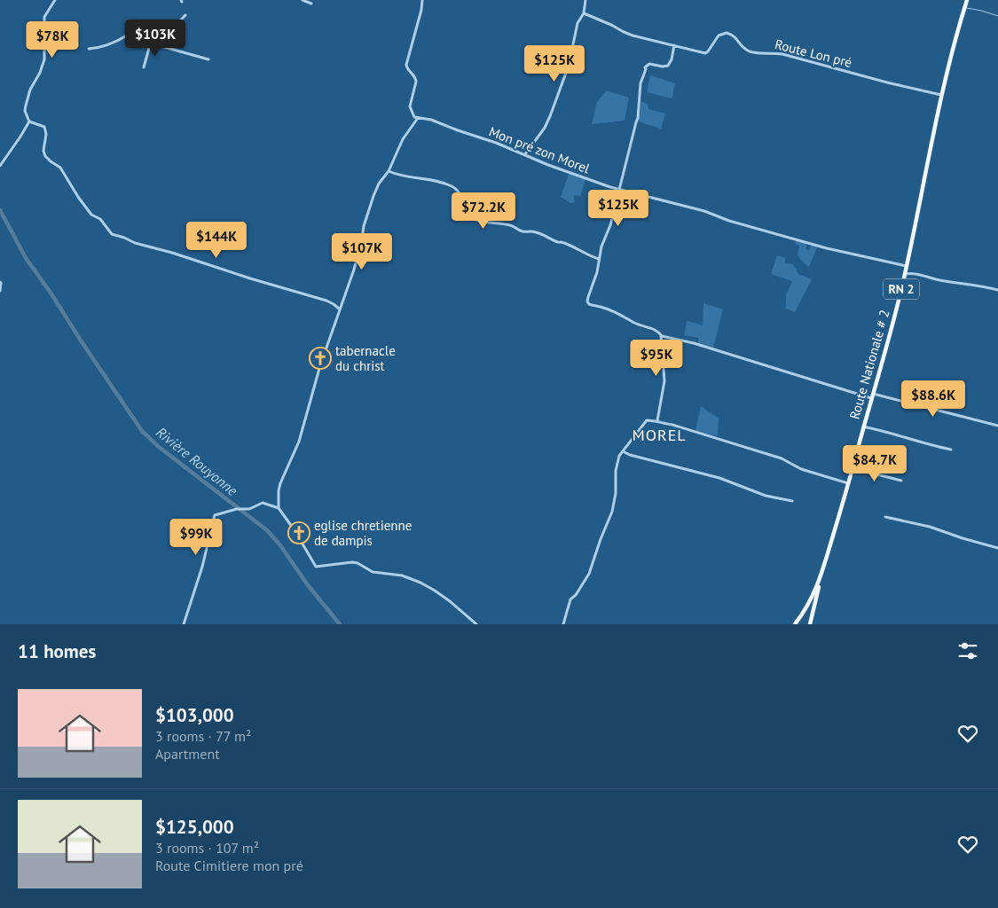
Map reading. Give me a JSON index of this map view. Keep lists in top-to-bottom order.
{
  "streets": {
    "main road": ["RN 2", "Route Nationale # 2"],
    "street": ["Route Lon pré", "Mon pré zon Morel"]
  },
  "crossings": [
    ["Route Lon pré", "Route Nationale # 2"],
    ["Mon pré zon Morel", "Route Nationale # 2"]
  ],
  "districts": ["MOREL"],
  "water": ["Rivière Rouyonne"],
  "places": {
    "church": ["tabernacle du christ", "eglise chretienne de dampis"]
  },
  "page": {
    "price": [
      "$103K",
      "$78K",
      "$125K",
      "$125K",
      "$72.2K",
      "$144K",
      "$107K",
      "$95K",
      "$88.6K",
      "$84.7K",
      "$99K"
    ],
    "heading": "11 homes",
    "list": [
      {
        "name": "$103,000",
        "note": "3 rooms · 77 m² · Apartment"
      },
      {
        "name": "$125,000",
        "note": "3 rooms · 107 m² · Route Cimitiere mon pré"
      }
    ]
  }
}
